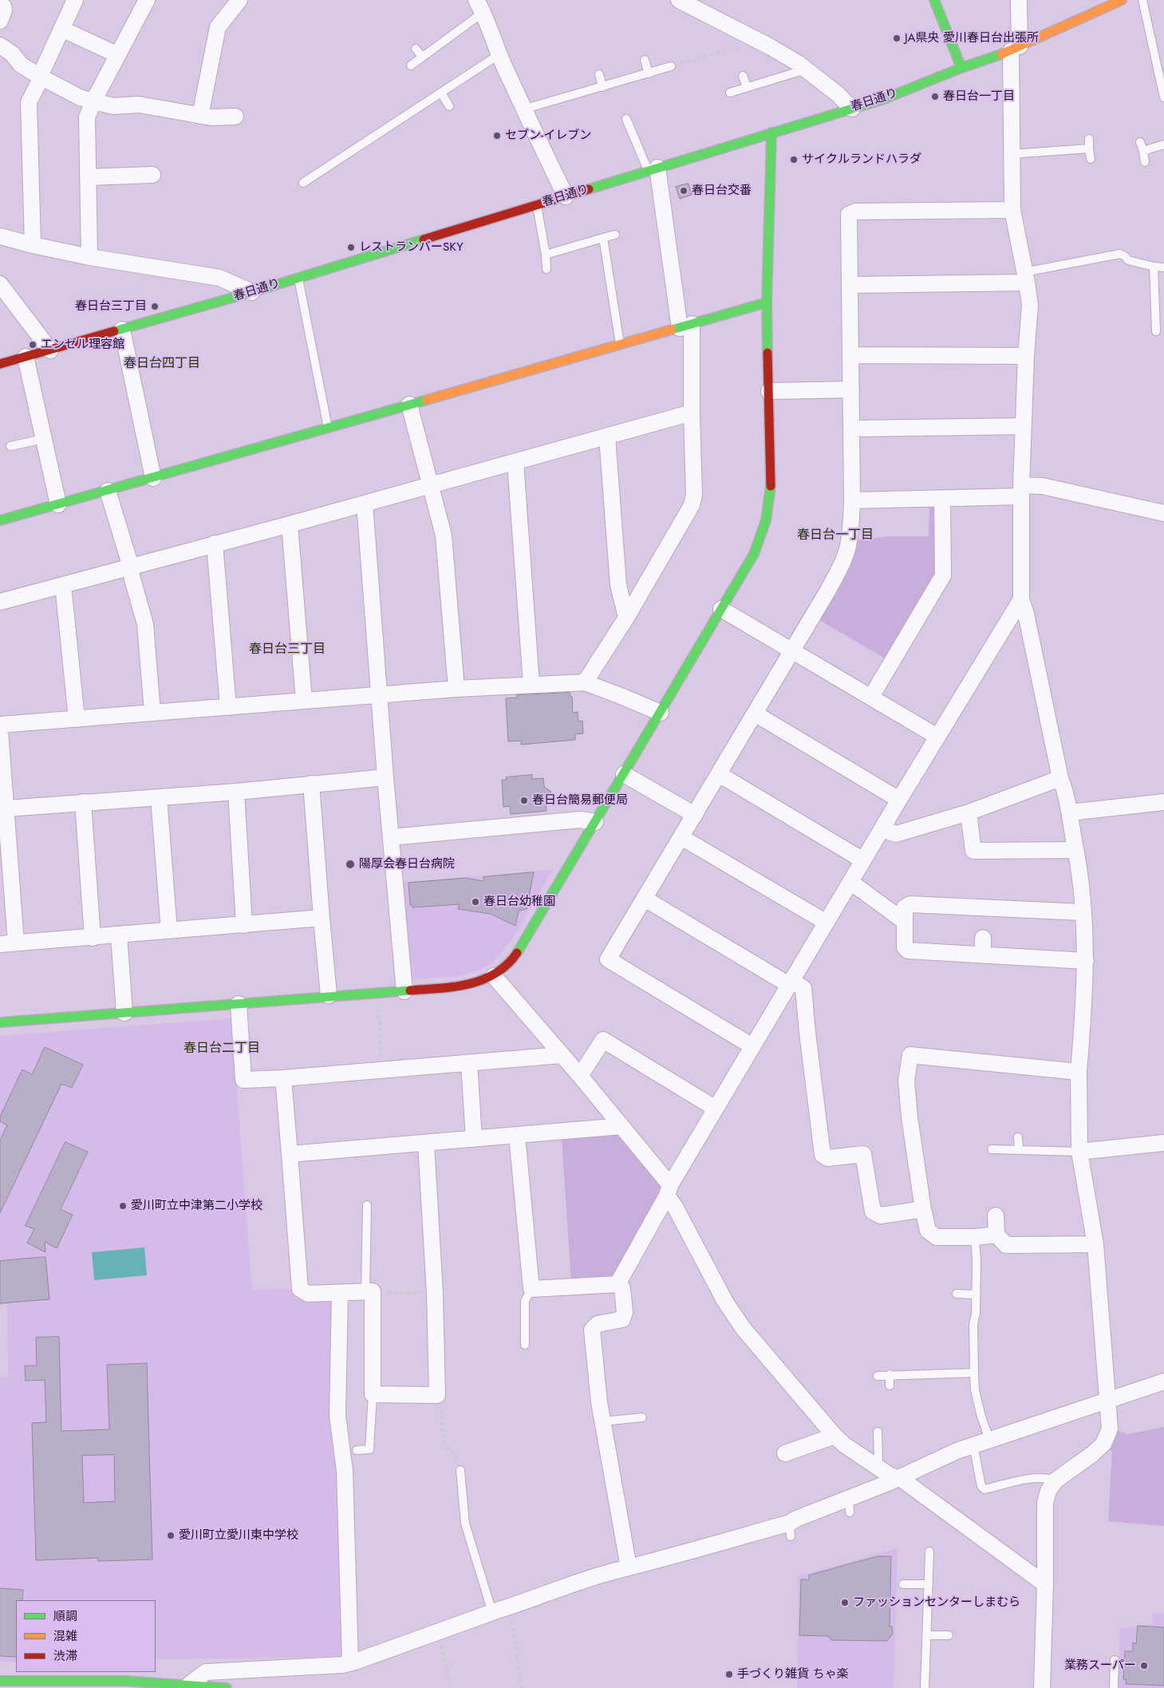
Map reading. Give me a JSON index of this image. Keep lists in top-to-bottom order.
{
  "streets": {
    "street": ["春日通り"]
  },
  "districts": [
    "春日台四丁目",
    "春日台一丁目",
    "春日台三丁目",
    "春日台二丁目"
  ],
  "places": [
    "JA県央 愛川春日台出張所",
    "春日台一丁目",
    "セブン-イレブン",
    "サイクルランドハラダ",
    "春日台交番",
    "レストランバーSKY",
    "春日台三丁目",
    "エンゼル理容館",
    "春日台簡易郵便局",
    "陽厚会春日台病院",
    "春日台幼稚園",
    "愛川町立中津第二小学校",
    "愛川町立愛川東中学校",
    "ファッションセンターしまむら",
    "業務スーパー",
    "手づくり雑貨 ちゃ楽"
  ],
  "legend": ["順調", "混雑", "渋滞"]
}
